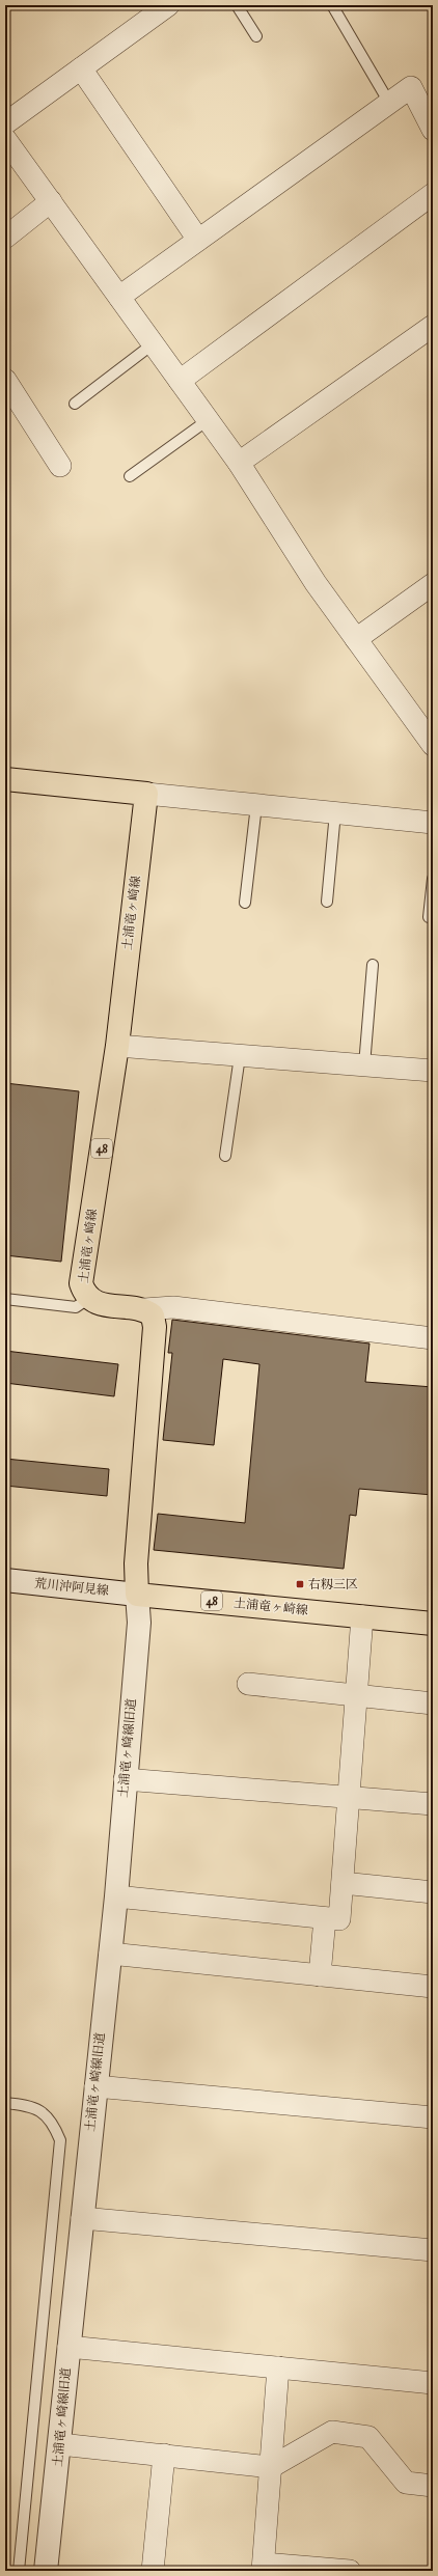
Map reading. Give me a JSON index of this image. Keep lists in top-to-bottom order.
{
  "streets": {
    "main road": ["土浦竜ヶ崎線", "48"],
    "street": ["荒川沖阿見線", "土浦竜ヶ崎線旧道"]
  },
  "crossings": [
    ["土浦竜ヶ崎線", "荒川沖阿見線"],
    ["土浦竜ヶ崎線", "土浦竜ヶ崎線旧道"],
    ["荒川沖阿見線", "土浦竜ヶ崎線旧道"]
  ],
  "places": {
    "transit": ["右籾三区"]
  }
}
